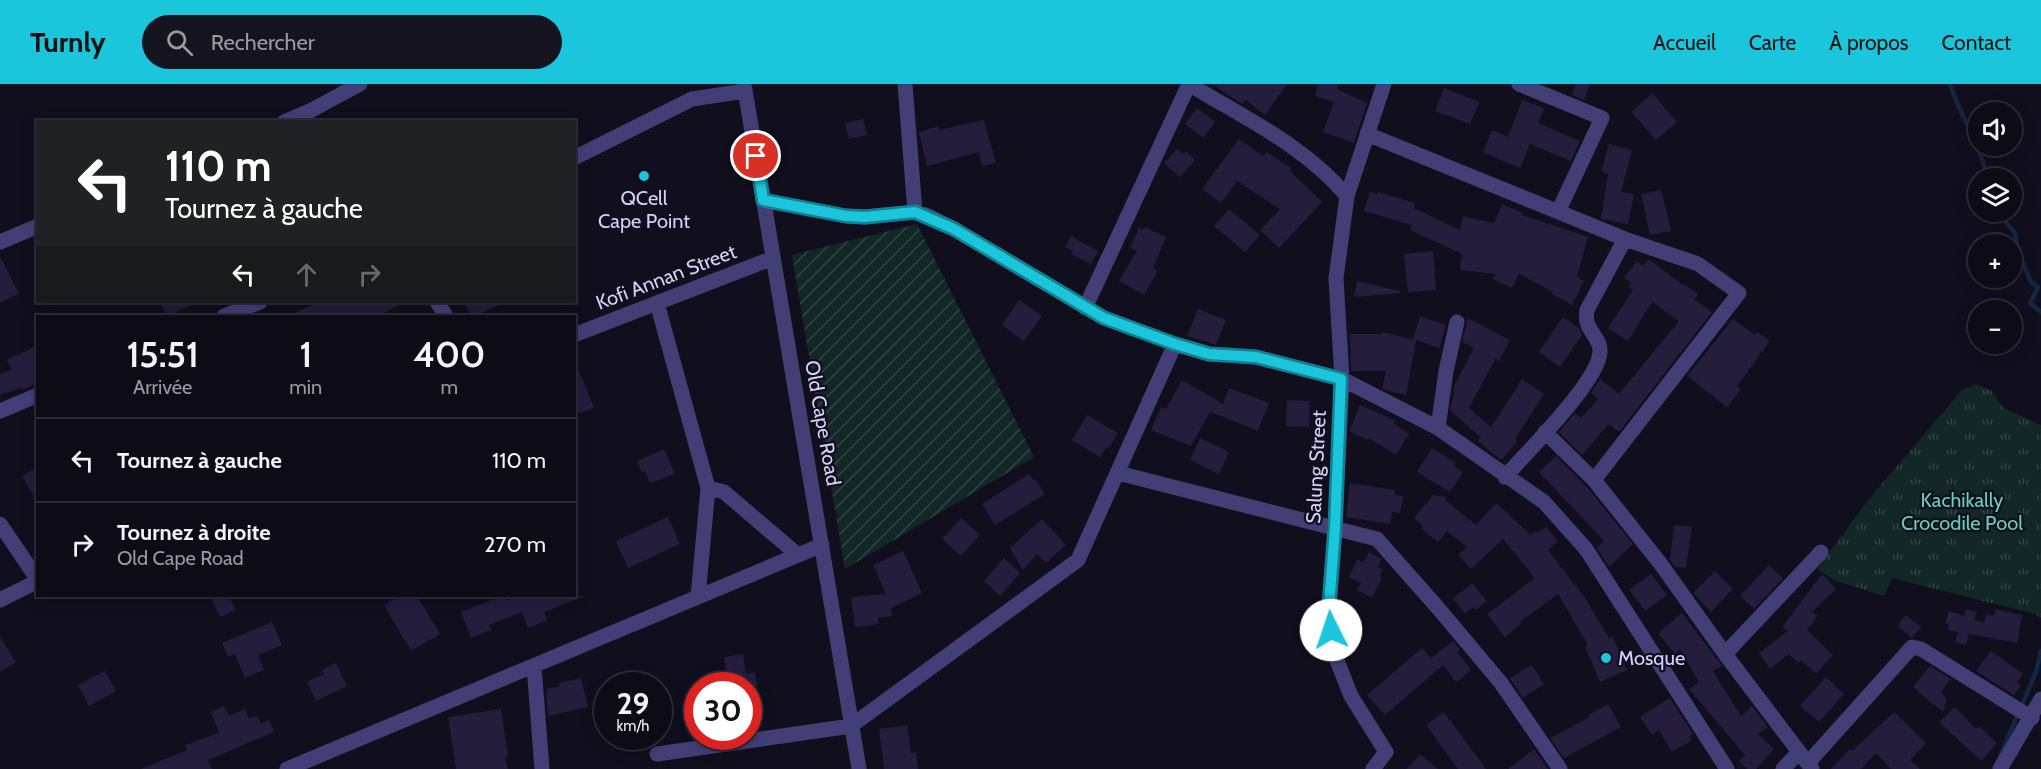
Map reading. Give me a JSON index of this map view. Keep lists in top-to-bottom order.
{
  "streets": {
    "street": ["Kofi Annan Street", "Old Cape Road", "Salung Street"]
  },
  "crossings": [
    ["Kofi Annan Street", "Old Cape Road"]
  ],
  "parks": ["Kachikally Crocodile Pool"],
  "places": ["QCell Cape Point", "Mosque"],
  "page": {
    "header": "Turnly",
    "search": "Rechercher",
    "nav": [
      "Accueil",
      "Carte",
      "À propos",
      "Contact"
    ],
    "map_buttons": ["+", "−"],
    "turn": ["110 m", "Tournez à gauche"],
    "eta": [
      "15:51",
      "Arrivée",
      "1",
      "min",
      "400",
      "m"
    ],
    "list": [
      {
        "name": "Tournez à gauche",
        "value": "110 m"
      },
      {
        "name": "Tournez à droite",
        "note": "Old Cape Road",
        "value": "270 m"
      }
    ],
    "speed": "29 km/h",
    "limit": "30"
  }
}
